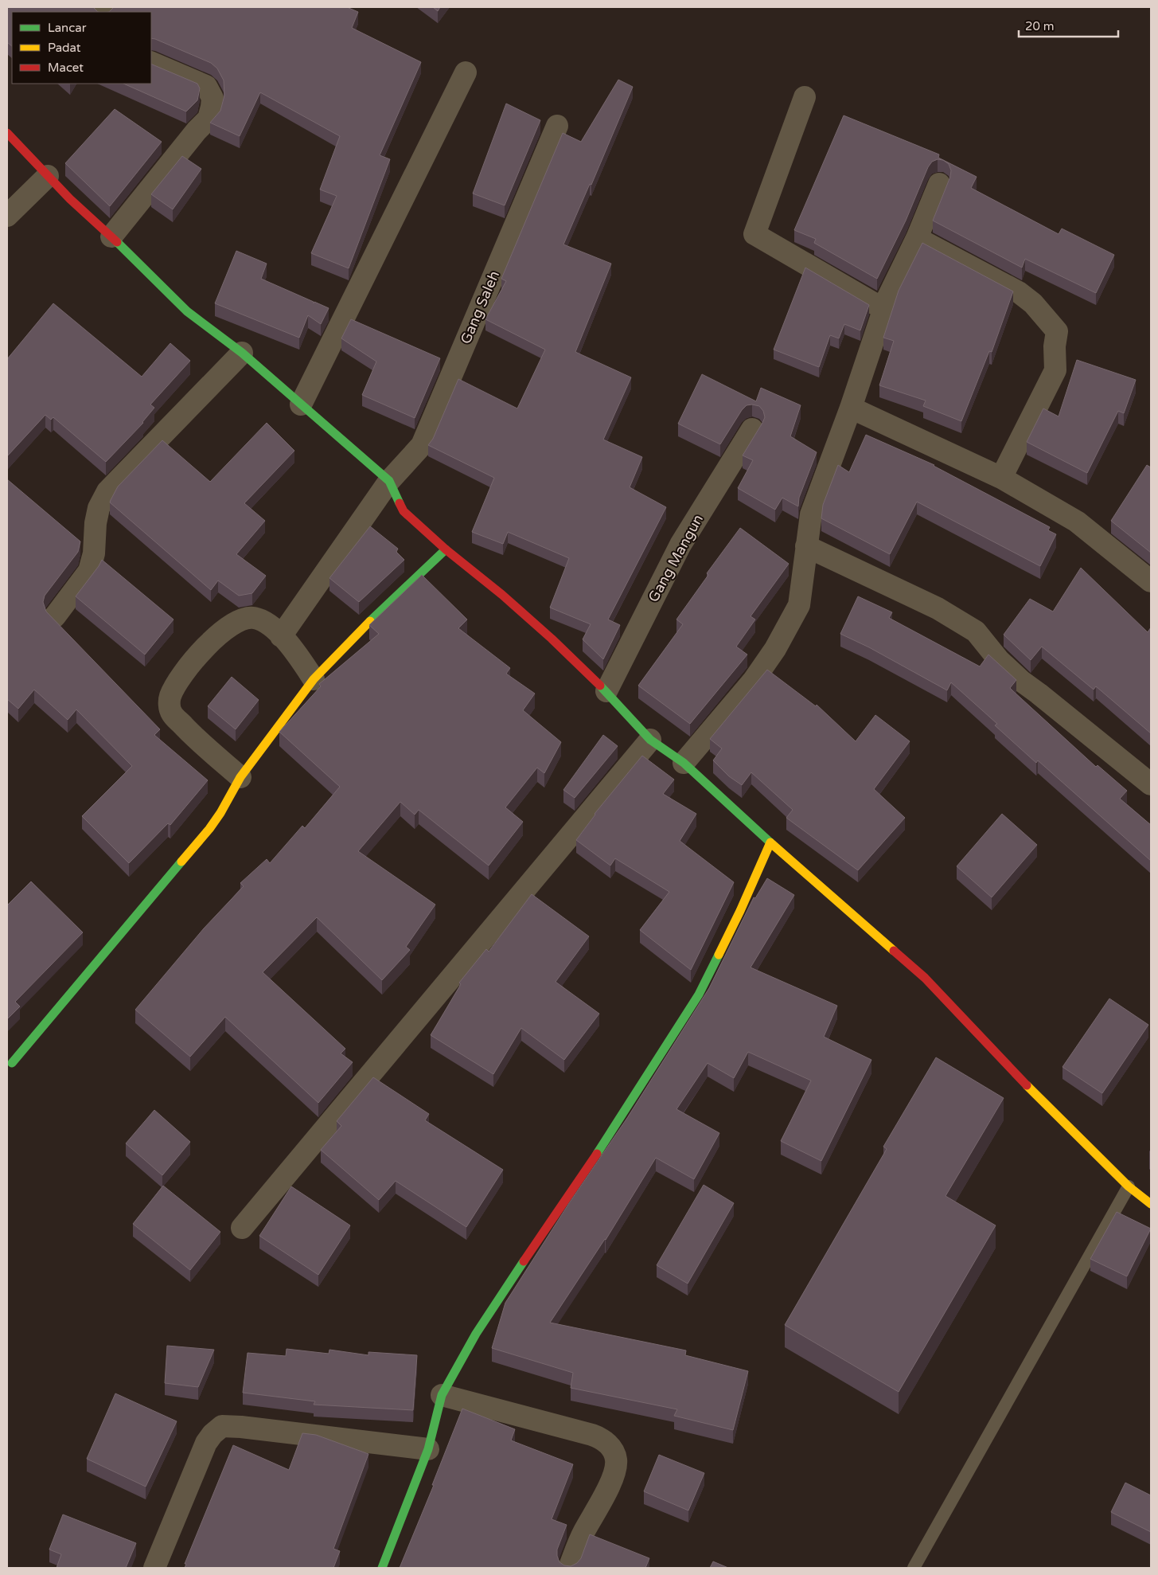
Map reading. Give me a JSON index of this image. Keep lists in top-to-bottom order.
{
  "streets": {
    "street": ["Gang Saleh", "Gang Mangun"]
  },
  "legend": ["Lancar", "Padat", "Macet"],
  "scale_bar": "20 m"
}
